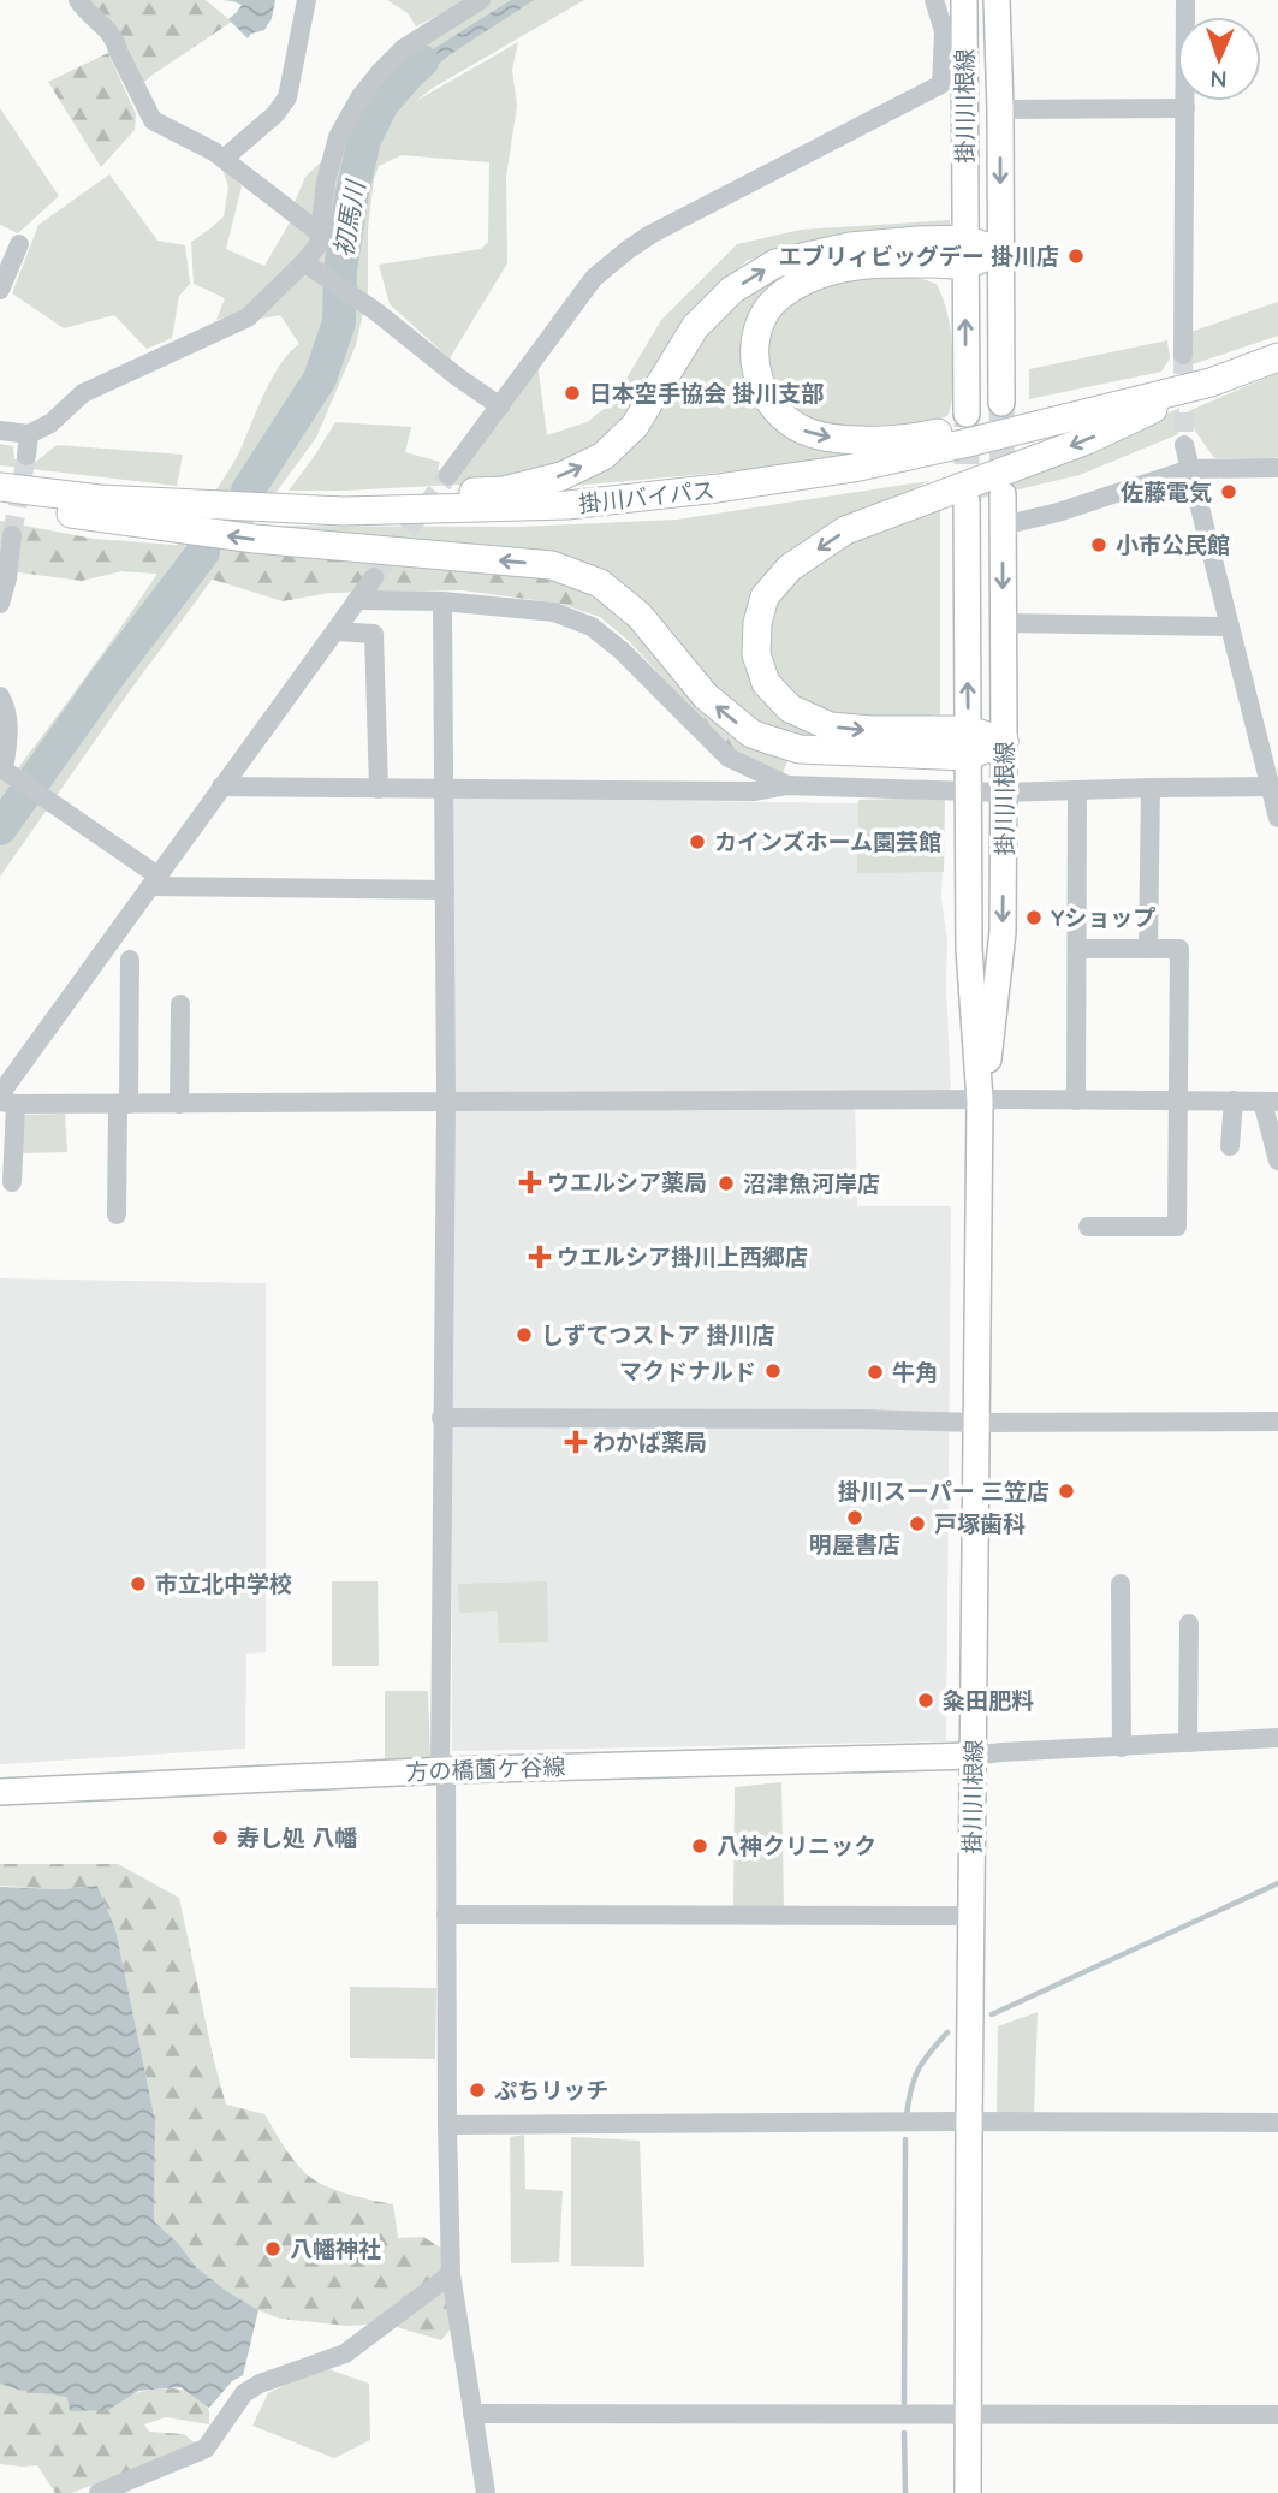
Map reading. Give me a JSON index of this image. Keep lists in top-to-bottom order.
{
  "streets": {
    "highway": ["掛川バイパス"],
    "main road": ["掛川川根線", "方の橋薗ケ谷線"]
  },
  "crossings": [
    ["掛川川根線", "方の橋薗ケ谷線"]
  ],
  "water": ["初馬川"],
  "places": {
    "other": [
      "エブリィビッグデー 掛川店",
      "日本空手協会 掛川支部",
      "佐藤電気",
      "小市公民館",
      "カインズホーム園芸館",
      "Yショップ",
      "沼津魚河岸店",
      "しずてつストア 掛川店",
      "マクドナルド",
      "牛角",
      "掛川スーパー 三笠店",
      "明屋書店",
      "戸塚歯科",
      "市立北中学校",
      "粂田肥料",
      "寿し処 八幡",
      "八神クリニック",
      "ぷちリッチ",
      "八幡神社"
    ],
    "health": ["ウエルシア薬局", "ウエルシア掛川上西郷店", "わかば薬局"]
  },
  "north": "bottom"
}
